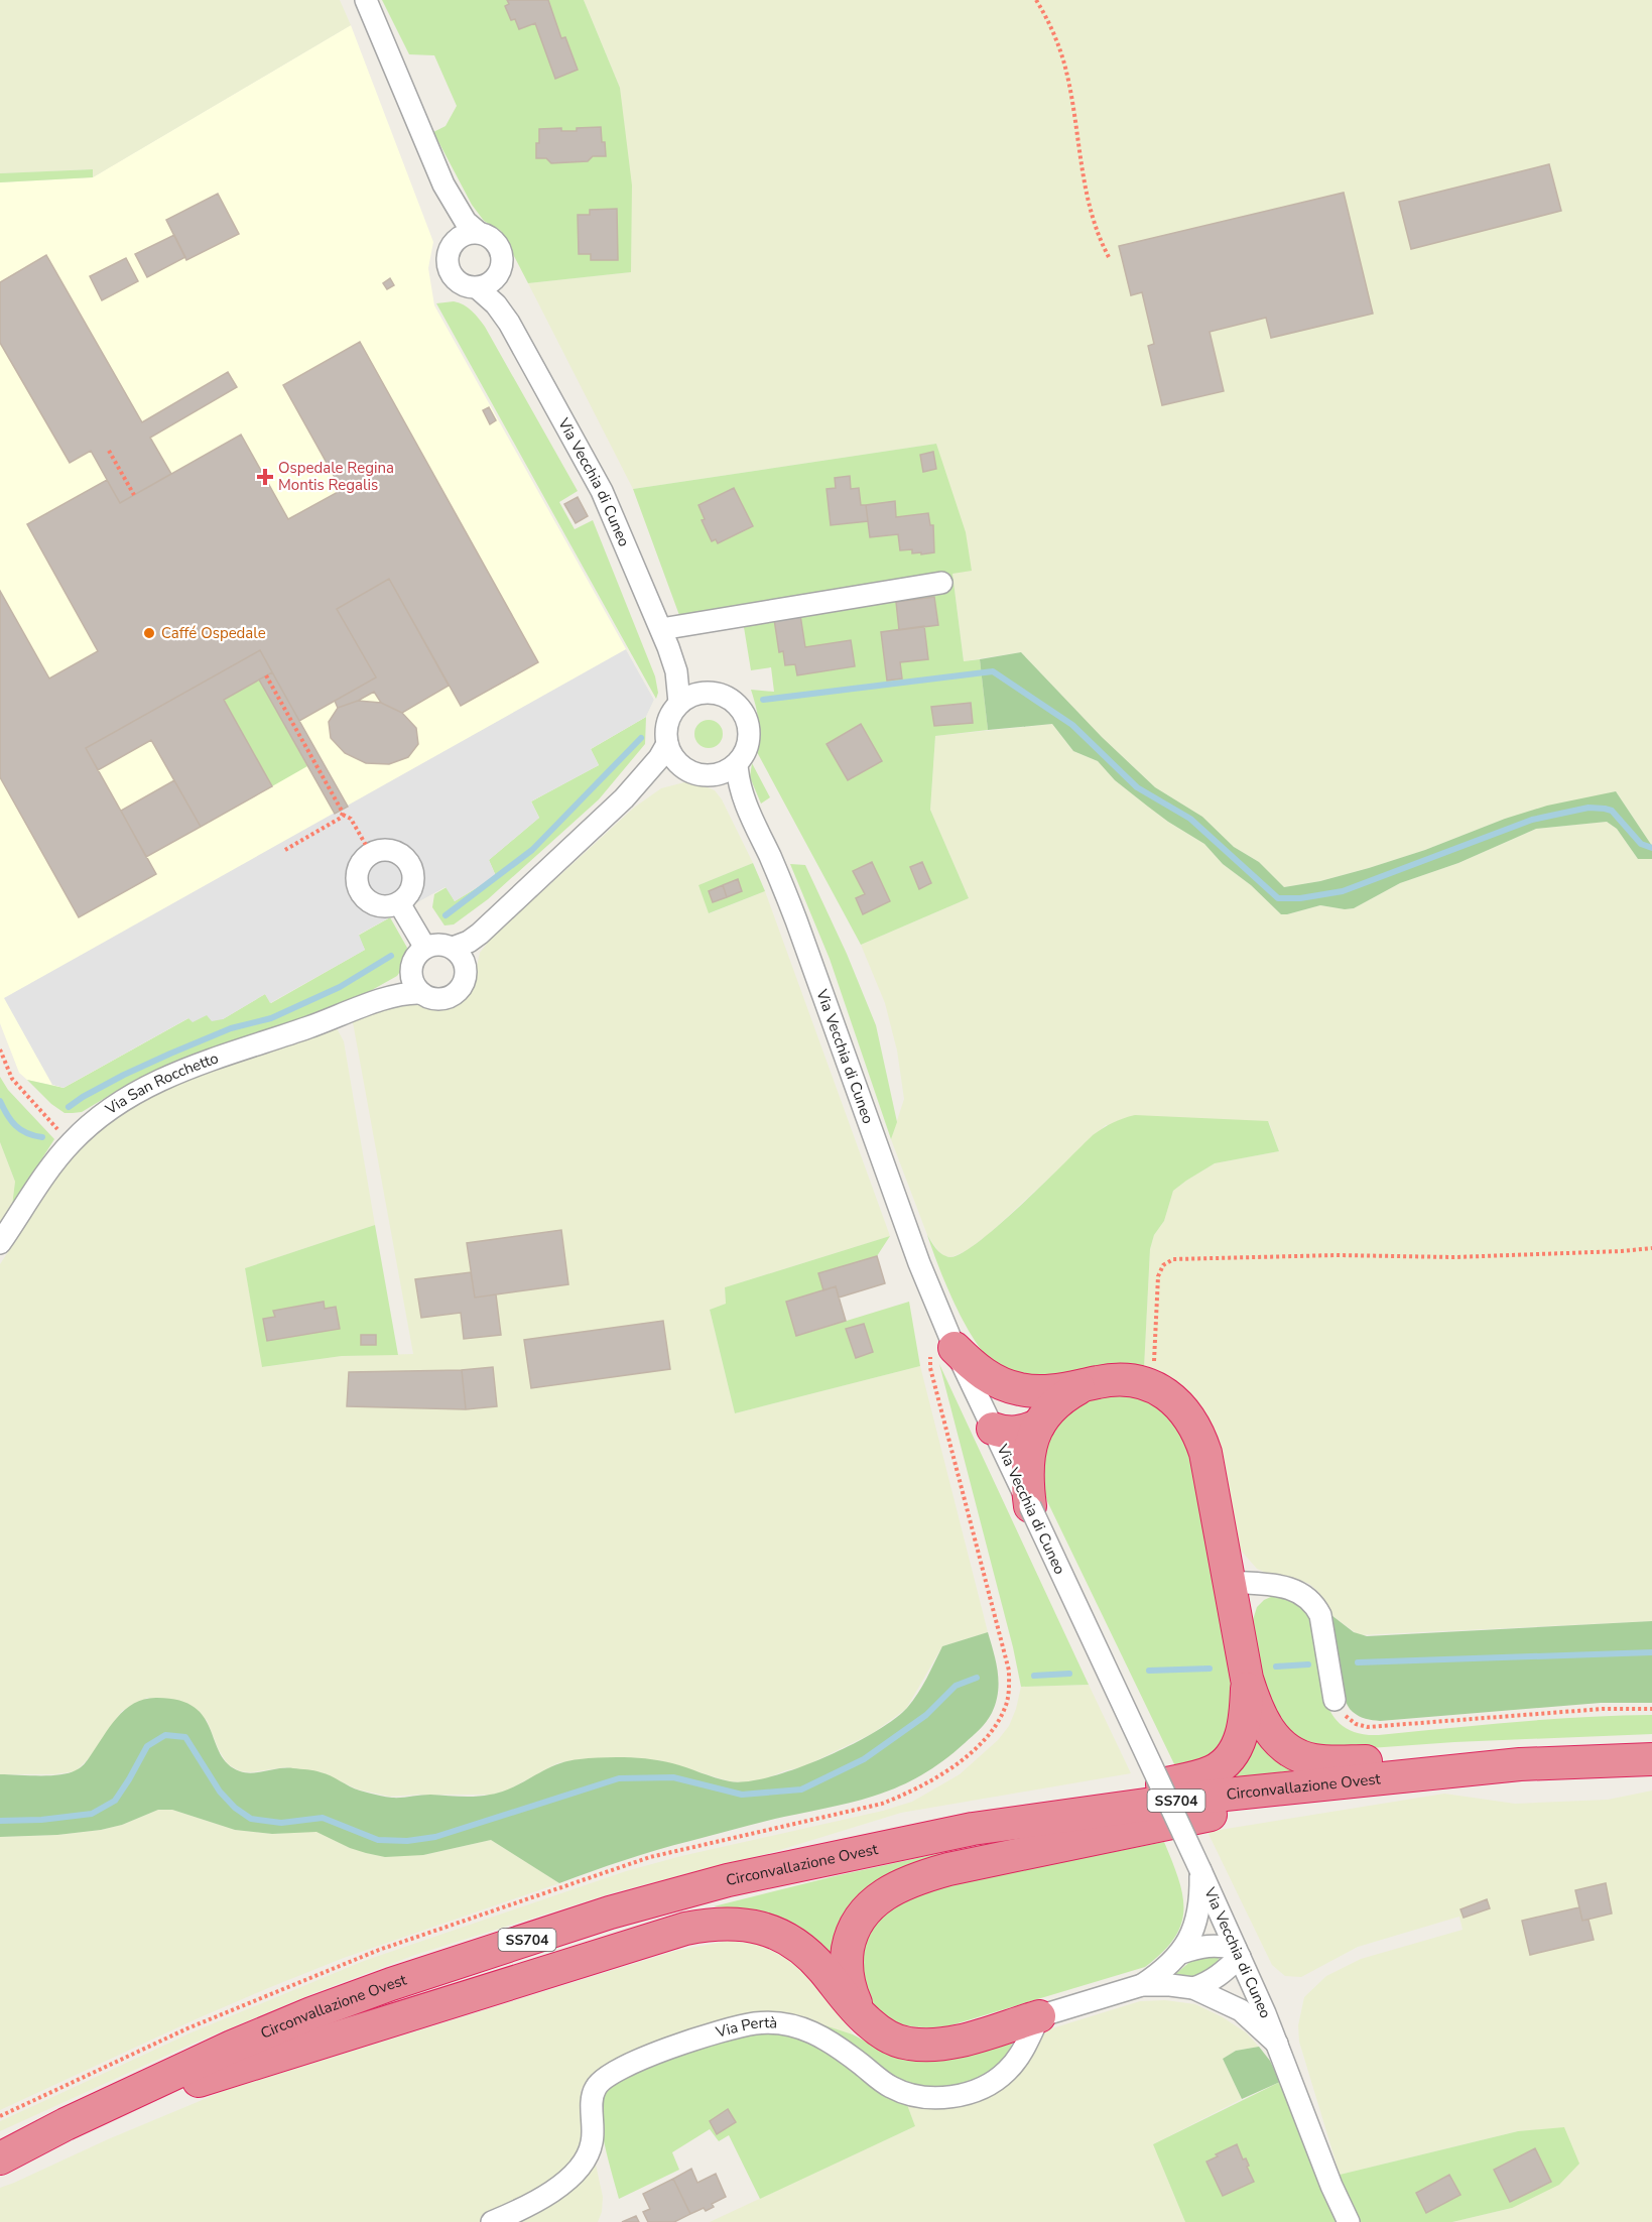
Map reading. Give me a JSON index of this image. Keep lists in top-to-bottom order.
{
  "streets": {
    "highway": ["Circonvallazione Ovest", "SS704"],
    "street": ["Via Vecchia di Cuneo", "Via San Rocchetto", "Via Pertà"]
  },
  "places": {
    "health": ["Ospedale Regina Montis Regalis"],
    "other": ["Caffé Ospedale"]
  }
}
